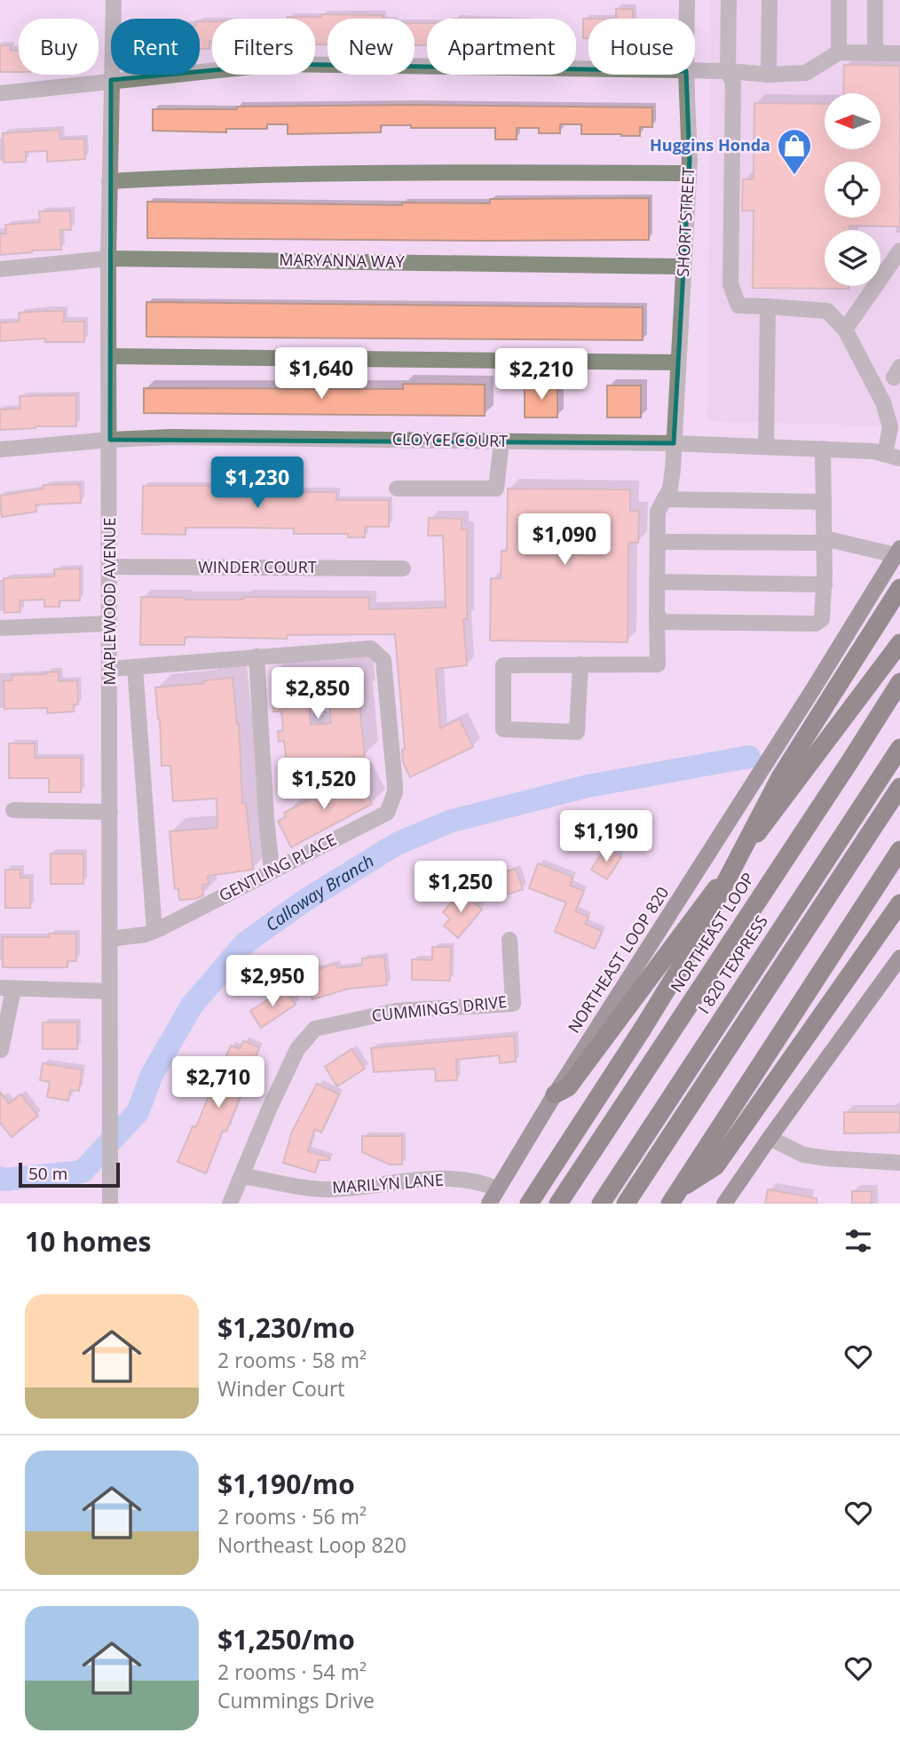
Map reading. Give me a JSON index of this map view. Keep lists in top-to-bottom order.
{
  "streets": {
    "highway": ["NORTHEAST LOOP", "I 820 TEXPRESS"],
    "main road": ["NORTHEAST LOOP 820"],
    "street": [
      "SHORT STREET",
      "MARYANNA WAY",
      "CLOYCE COURT",
      "WINDER COURT",
      "MAPLEWOOD AVENUE",
      "GENTLING PLACE",
      "CUMMINGS DRIVE",
      "MARILYN LANE"
    ]
  },
  "crossings": [
    ["SHORT STREET", "MARYANNA WAY"],
    ["SHORT STREET", "CLOYCE COURT"],
    ["MARYANNA WAY", "MAPLEWOOD AVENUE"],
    ["CLOYCE COURT", "MAPLEWOOD AVENUE"],
    ["WINDER COURT", "MAPLEWOOD AVENUE"],
    ["MAPLEWOOD AVENUE", "GENTLING PLACE"],
    ["NORTHEAST LOOP 820", "MARILYN LANE"],
    ["CUMMINGS DRIVE", "MARILYN LANE"]
  ],
  "water": ["Calloway Branch"],
  "places": {
    "shop": ["Huggins Honda"]
  },
  "scale_bar": "50 m",
  "north": "left",
  "page": {
    "chip": [
      "Buy",
      "Rent",
      "Filters",
      "New",
      "Apartment",
      "House"
    ],
    "price": [
      "$1,640",
      "$2,210",
      "$1,230",
      "$1,090",
      "$2,850",
      "$1,520",
      "$1,190",
      "$1,250",
      "$2,950",
      "$2,710"
    ],
    "scale": "50 m",
    "heading": "10 homes",
    "list": [
      {
        "name": "$1,230/mo",
        "note": "2 rooms · 58 m² · Winder Court"
      },
      {
        "name": "$1,190/mo",
        "note": "2 rooms · 56 m² · Northeast Loop 820"
      },
      {
        "name": "$1,250/mo",
        "note": "2 rooms · 54 m² · Cummings Drive"
      }
    ]
  }
}
